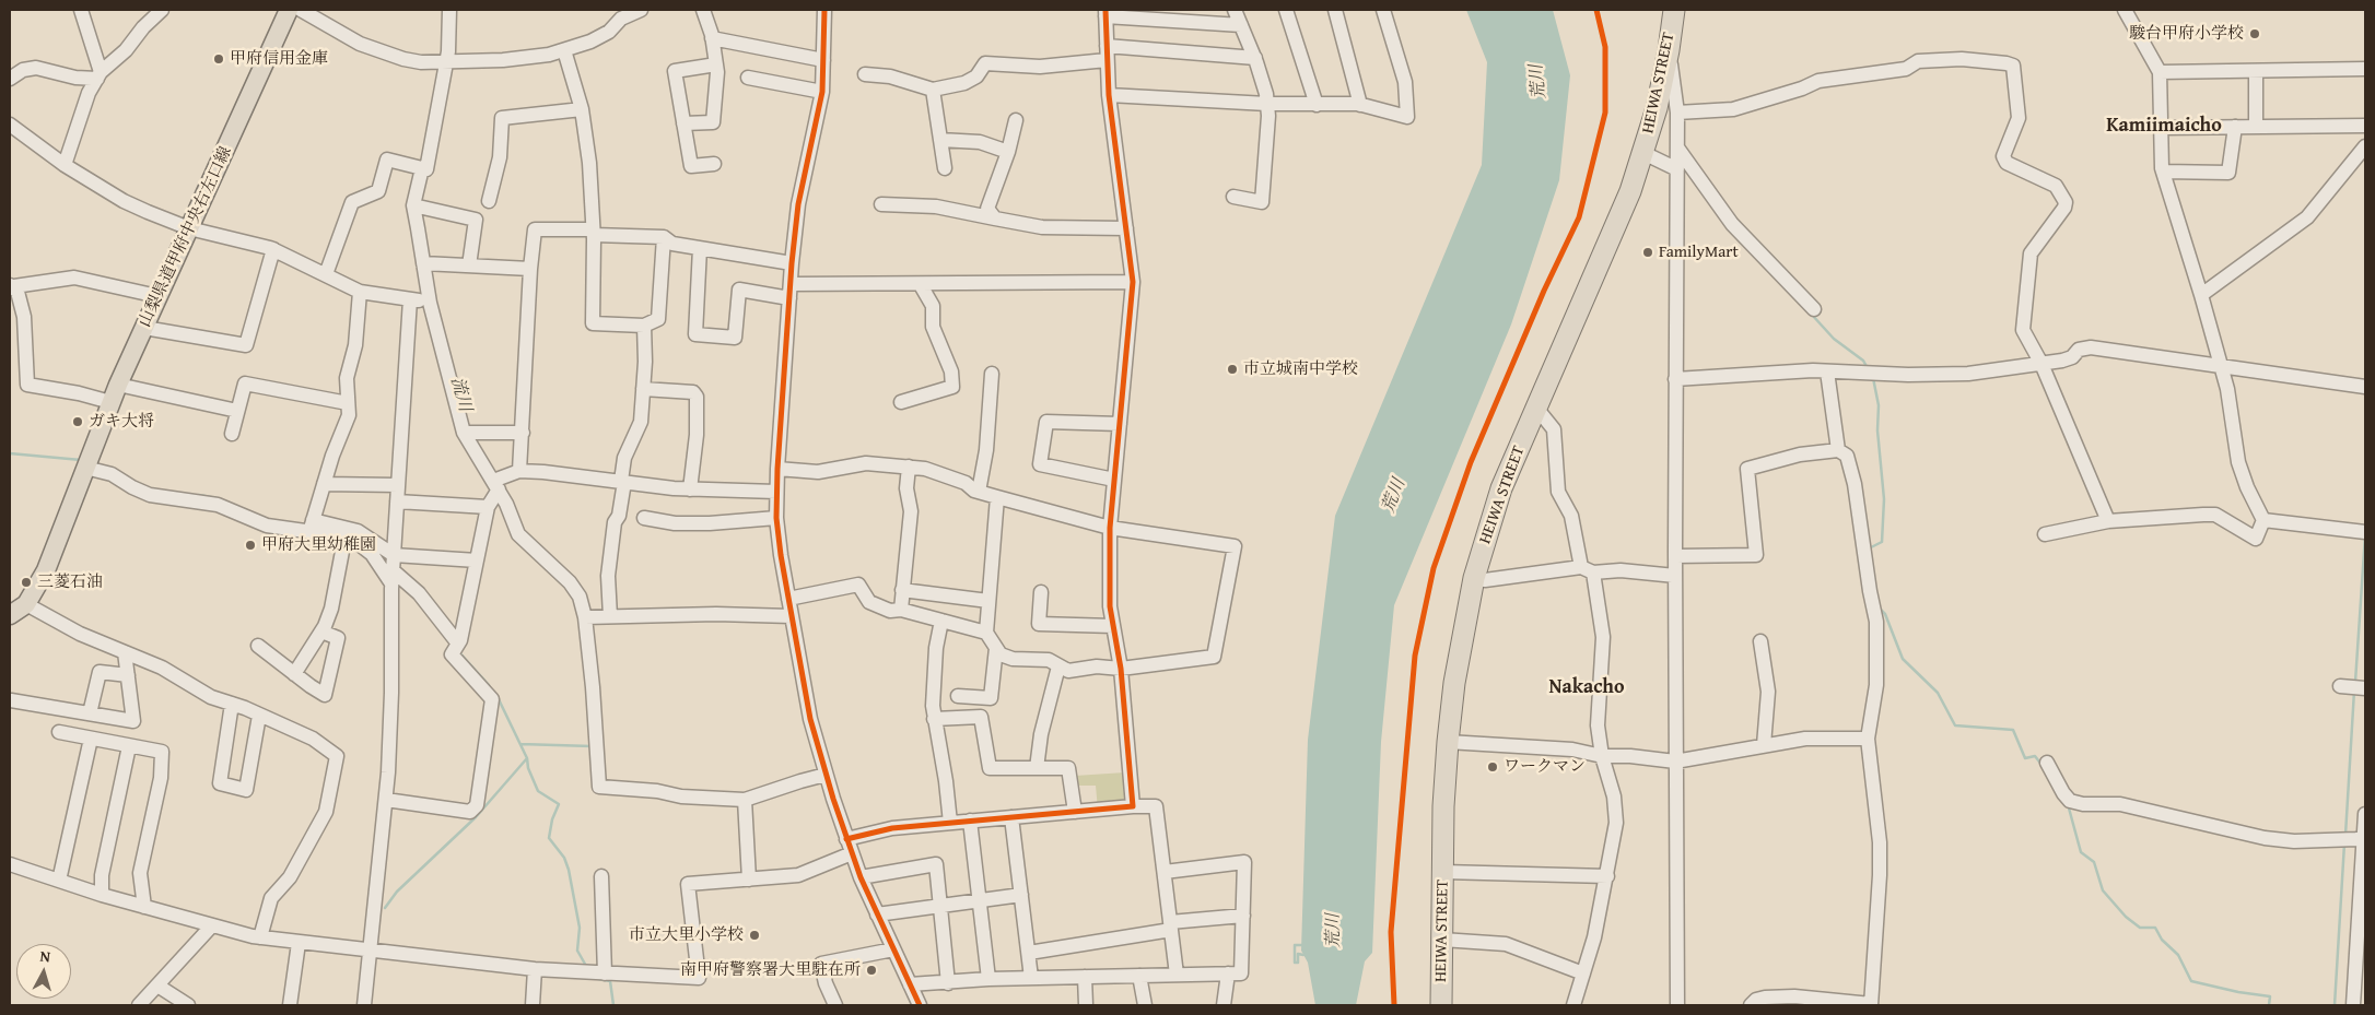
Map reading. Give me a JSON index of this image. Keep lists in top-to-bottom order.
{
  "streets": {
    "highway": ["HEIWA STREET"],
    "main road": ["山梨県道甲府中央右左口線"]
  },
  "districts": ["Kamiimaicho", "Nakacho"],
  "water": ["荒川", "流川"],
  "places": [
    "駿台甲府小学校",
    "甲府信用金庫",
    "FamilyMart",
    "市立城南中学校",
    "ガキ大将",
    "甲府大里幼稚園",
    "三菱石油",
    "ワークマン",
    "市立大里小学校",
    "南甲府警察署大里駐在所"
  ],
  "north": "top"
}
